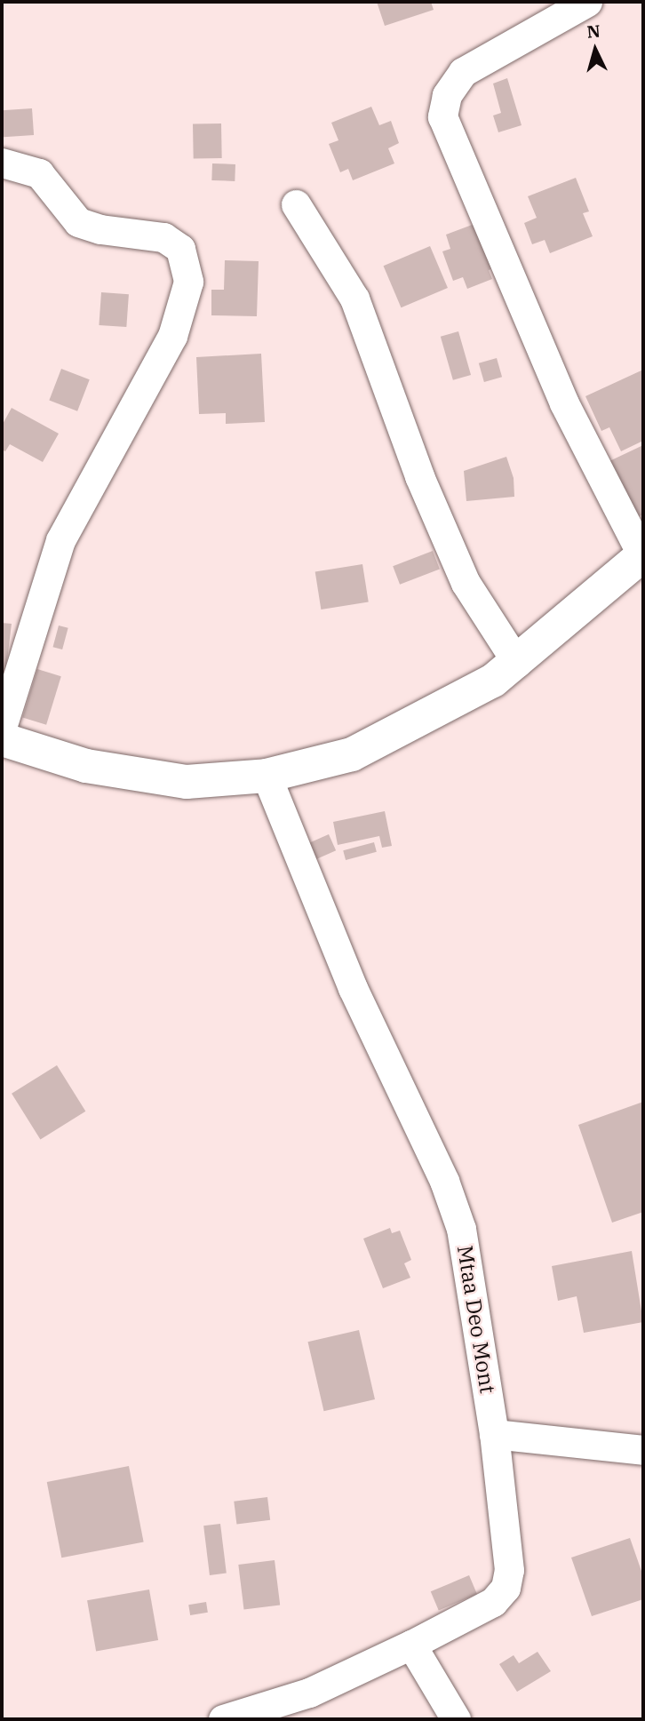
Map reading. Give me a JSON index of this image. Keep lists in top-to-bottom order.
{
  "streets": {
    "street": ["Mtaa Deo Mont"]
  },
  "north": "top"
}
